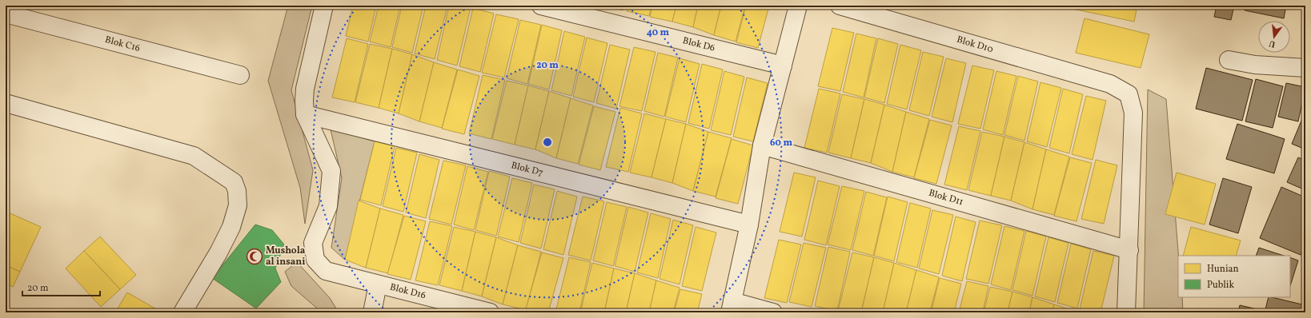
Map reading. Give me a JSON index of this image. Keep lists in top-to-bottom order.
{
  "streets": {
    "street": [
      "Blok C16",
      "Blok D6",
      "Blok D10",
      "Blok D7",
      "Blok D11",
      "Blok D16"
    ]
  },
  "crossings": [
    ["Blok D10", "Blok D11"],
    ["Blok D7", "Blok D16"]
  ],
  "places": {
    "mosque": ["Mushola al insani"]
  },
  "legend": ["Hunian", "Publik"],
  "scale_bar": "20 m",
  "north": "bottom",
  "rings": ["40 m", "20 m", "60 m"]
}
